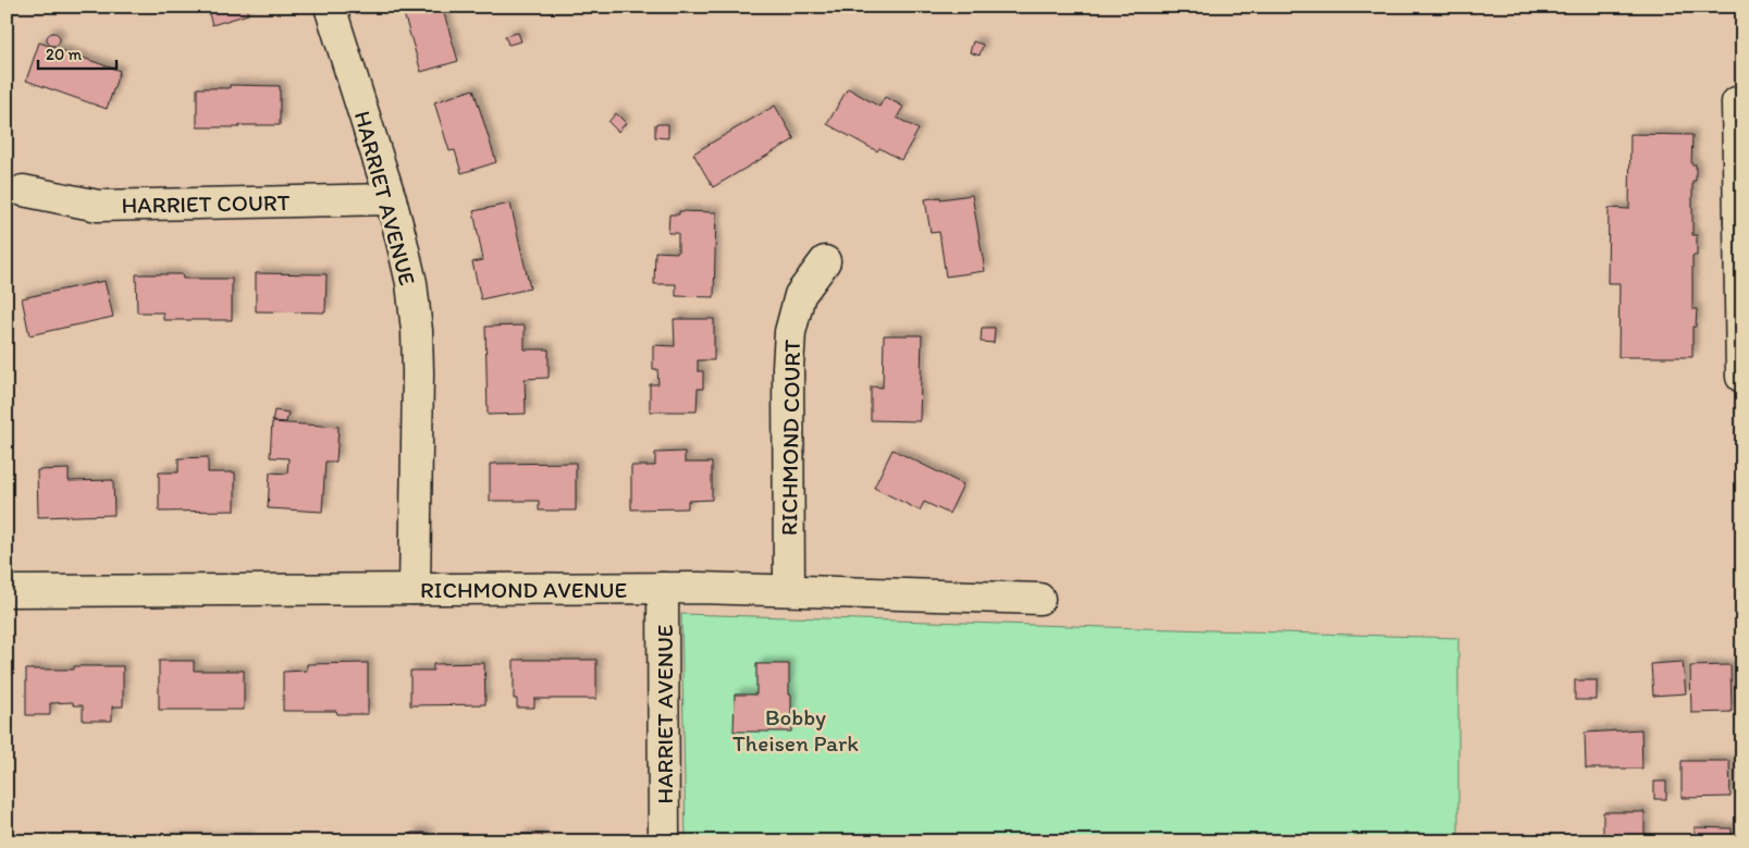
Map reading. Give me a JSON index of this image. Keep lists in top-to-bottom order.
{
  "streets": {
    "street": [
      "HARRIET AVENUE",
      "HARRIET COURT",
      "RICHMOND COURT",
      "RICHMOND AVENUE"
    ]
  },
  "crossings": [
    ["HARRIET AVENUE", "HARRIET COURT"],
    ["HARRIET AVENUE", "RICHMOND AVENUE"],
    ["RICHMOND COURT", "RICHMOND AVENUE"]
  ],
  "parks": ["Bobby Theisen Park"],
  "scale_bar": "20 m"
}
